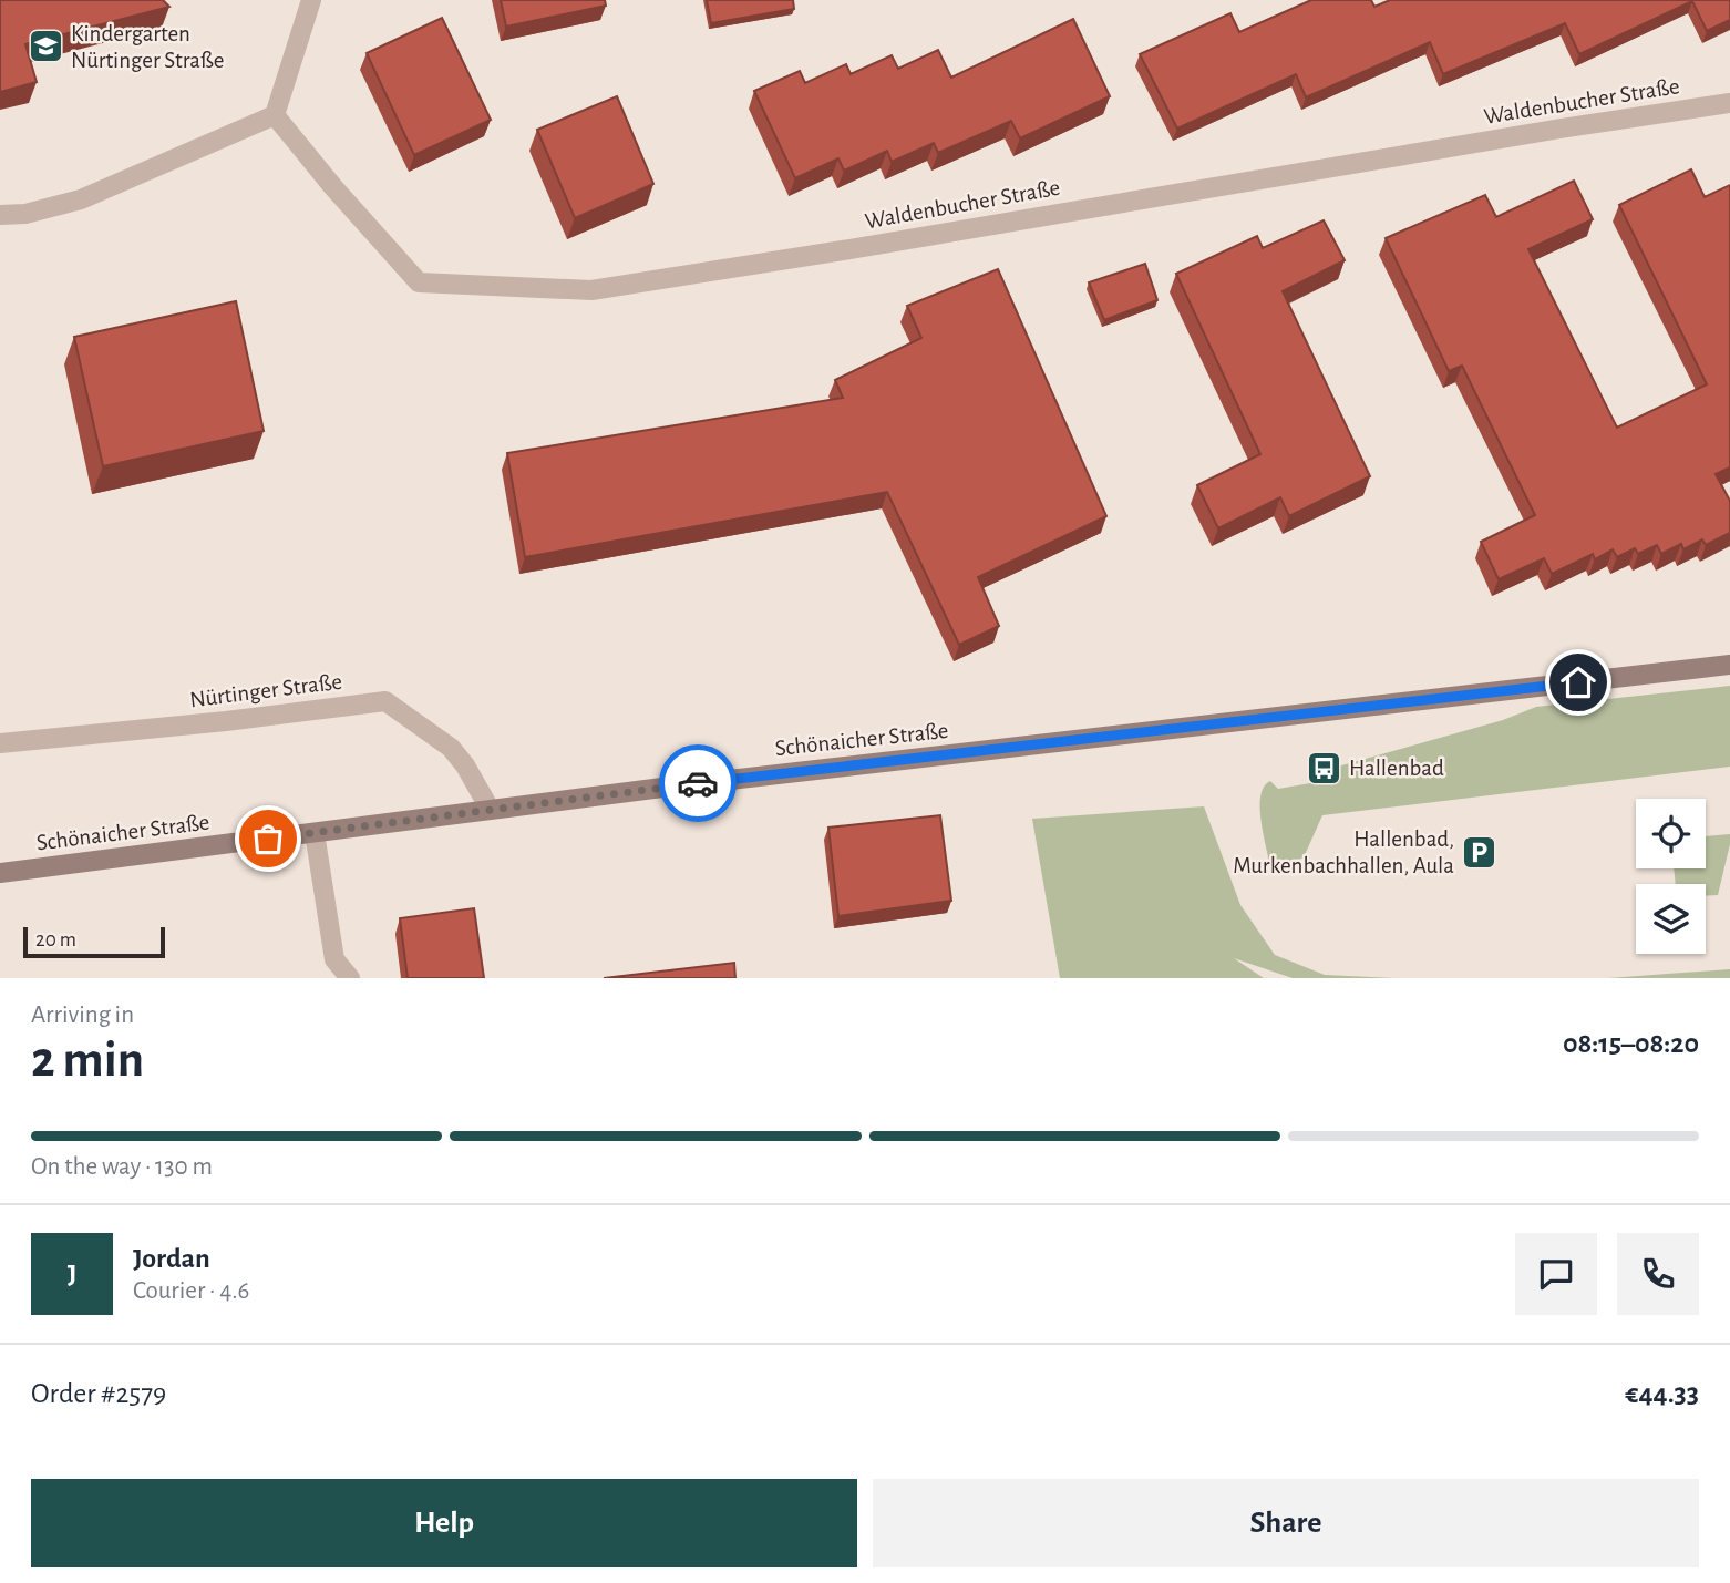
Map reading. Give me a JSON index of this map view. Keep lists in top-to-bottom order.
{
  "streets": {
    "main road": ["Schönaicher Straße"],
    "street": ["Waldenbucher Straße", "Nürtinger Straße"]
  },
  "crossings": [
    ["Nürtinger Straße", "Schönaicher Straße"]
  ],
  "places": {
    "school or university": ["Kindergarten Nürtinger Straße"],
    "bus stop": ["Hallenbad"],
    "parking": ["Hallenbad, Murkenbachhallen, Aula"]
  },
  "scale_bar": "20 m",
  "page": {
    "scale": "20 m",
    "heading": ["2 min", "Arriving in", "08:15–08:20"],
    "panel": [
      "Jordan",
      "Courier · 4.6",
      "Order #2579",
      "€44.33"
    ],
    "bar": "On the way · 130 m",
    "round": "J",
    "buttons": ["Help", "Share"]
  }
}
